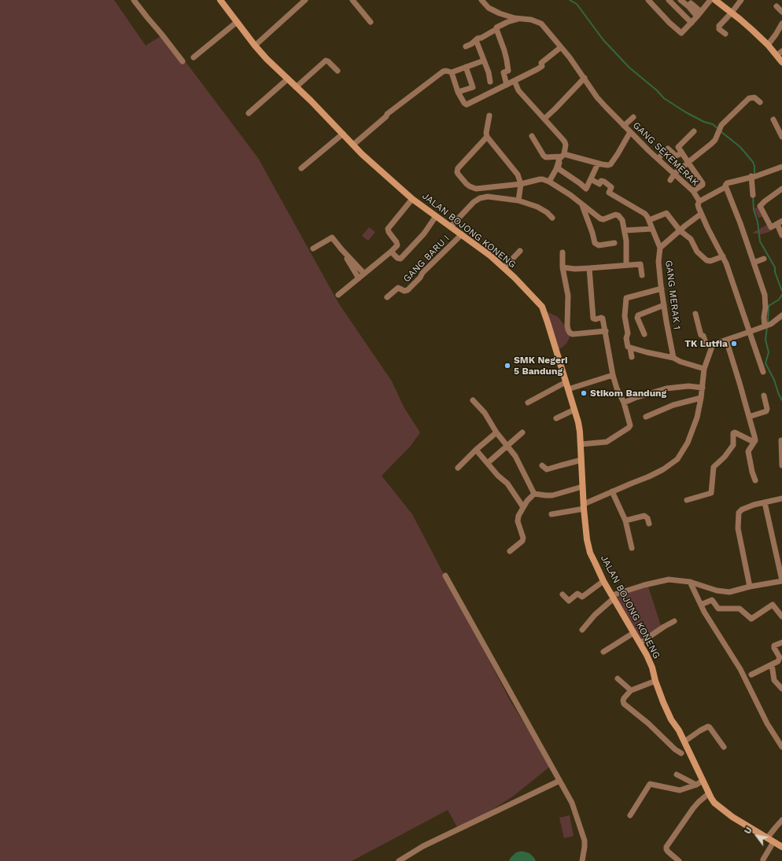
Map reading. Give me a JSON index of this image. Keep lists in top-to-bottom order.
{
  "streets": {
    "street": [
      "GANG SEKEMERAK",
      "JALAN BOJONG KONENG",
      "GANG BARU I",
      "GANG MERAK 1"
    ]
  },
  "crossings": [
    ["JALAN BOJONG KONENG", "GANG BARU I"]
  ],
  "places": ["TK Lutfia", "SMK Negeri 5 Bandung", "Stikom Bandung"],
  "north": "top left"
}
